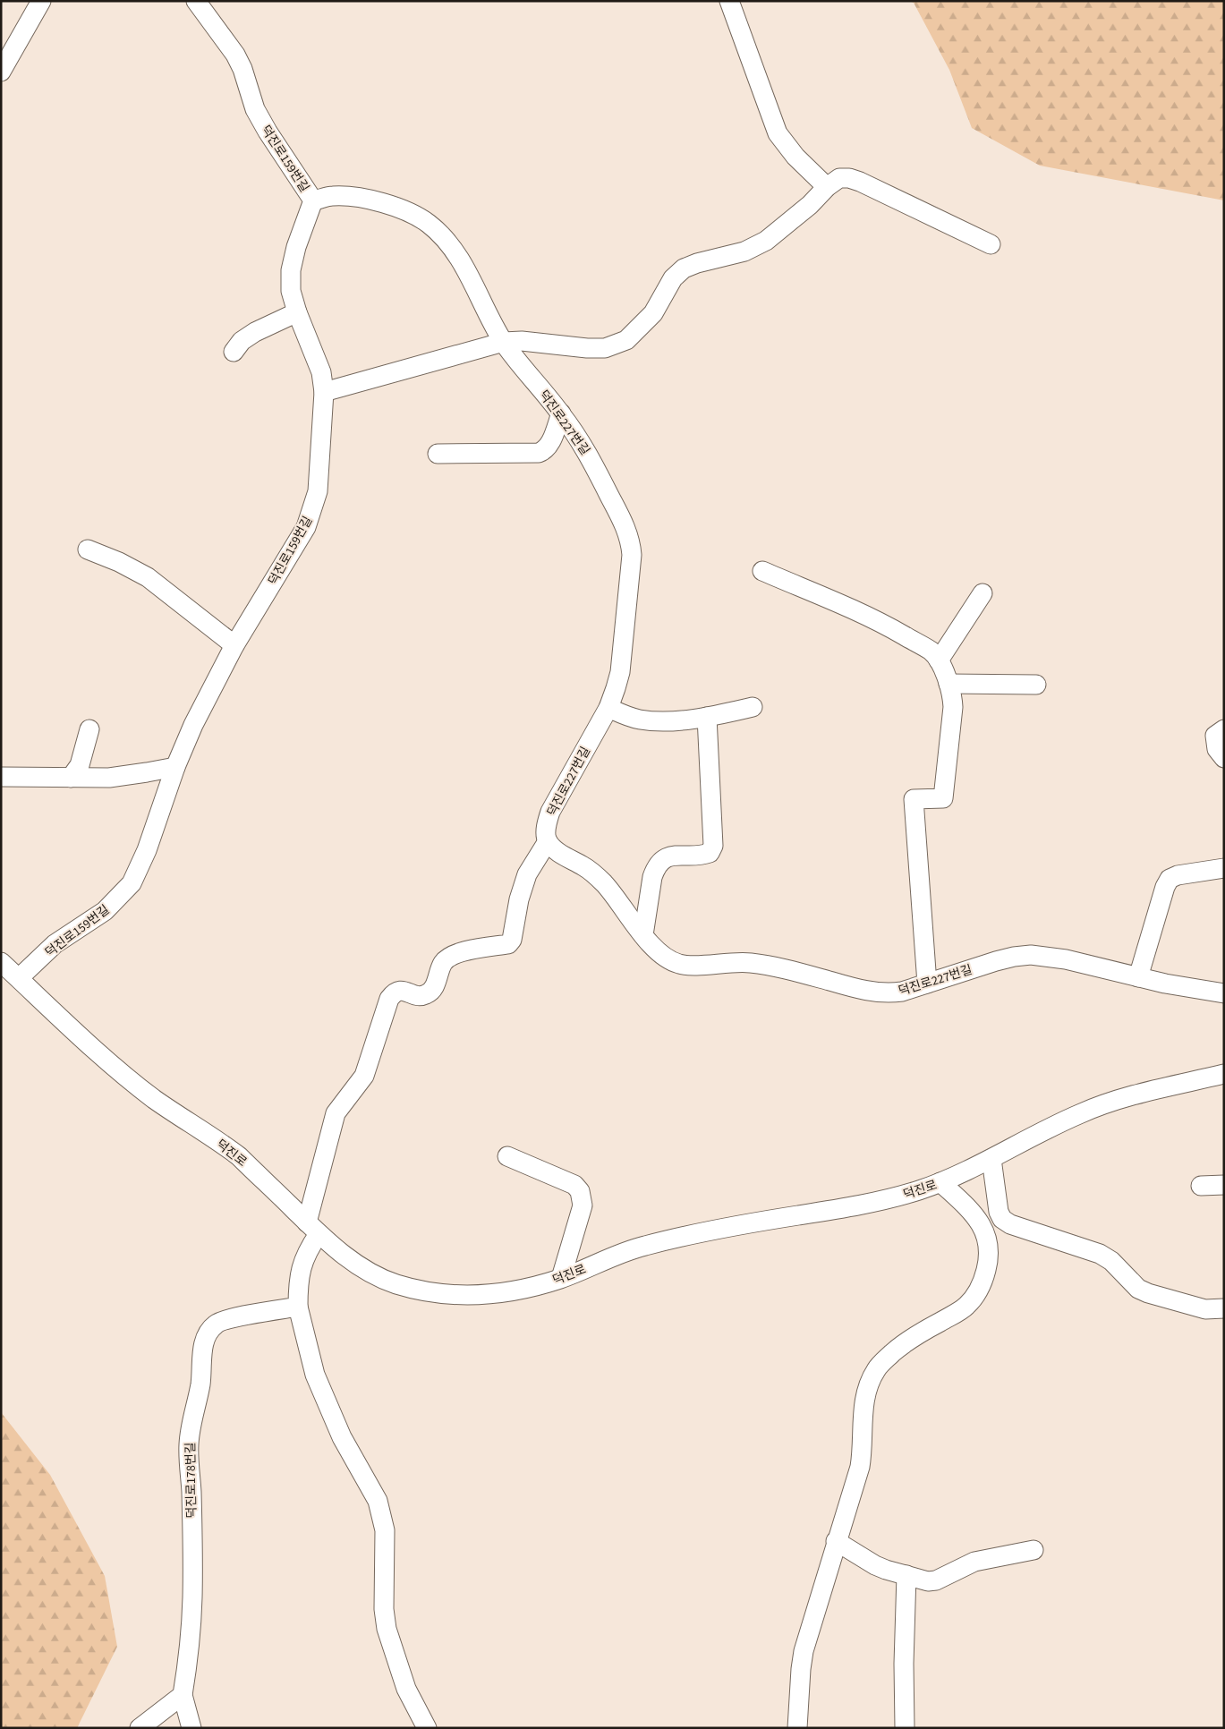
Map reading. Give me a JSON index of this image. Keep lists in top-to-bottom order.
{
  "streets": {
    "street": [
      "덕진로159번길",
      "덕진로227번길",
      "덕진로",
      "덕진로178번길"
    ]
  },
  "crossings": [
    ["덕진로159번길", "덕진로227번길"],
    ["덕진로159번길", "덕진로"]
  ]
}
